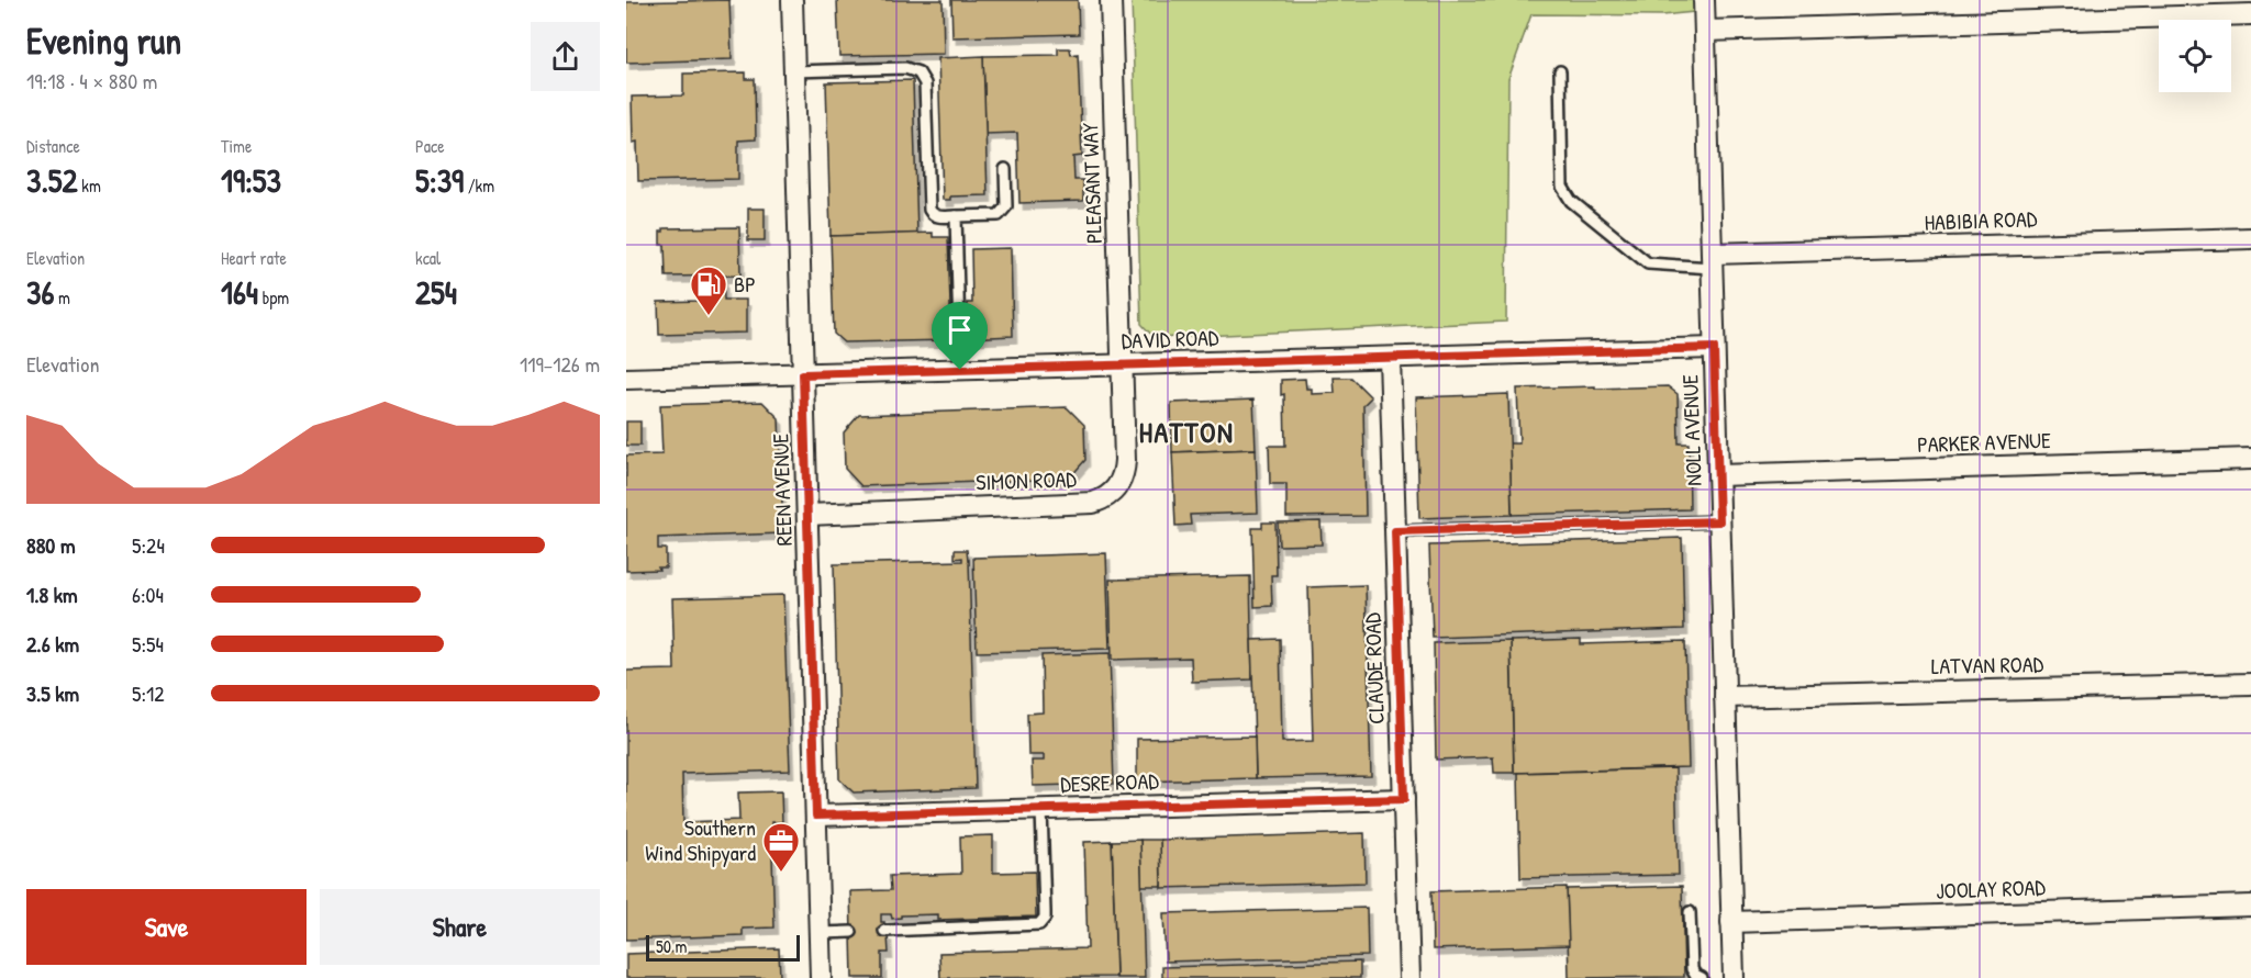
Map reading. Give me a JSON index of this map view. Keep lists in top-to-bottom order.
{
  "streets": {
    "street": [
      "PLEASANT WAY",
      "HABIBIA ROAD",
      "DAVID ROAD",
      "NOLL AVENUE",
      "PARKER AVENUE",
      "SIMON ROAD",
      "REEN AVENUE",
      "LATVAN ROAD",
      "CLAUDE ROAD",
      "DESRE ROAD",
      "JOOLAY ROAD"
    ]
  },
  "crossings": [
    ["PLEASANT WAY", "DAVID ROAD"],
    ["PLEASANT WAY", "SIMON ROAD"],
    ["HABIBIA ROAD", "NOLL AVENUE"],
    ["DAVID ROAD", "NOLL AVENUE"],
    ["DAVID ROAD", "SIMON ROAD"],
    ["DAVID ROAD", "REEN AVENUE"],
    ["DAVID ROAD", "CLAUDE ROAD"],
    ["NOLL AVENUE", "PARKER AVENUE"],
    ["NOLL AVENUE", "LATVAN ROAD"],
    ["NOLL AVENUE", "JOOLAY ROAD"],
    ["SIMON ROAD", "REEN AVENUE"],
    ["REEN AVENUE", "DESRE ROAD"],
    ["CLAUDE ROAD", "DESRE ROAD"]
  ],
  "districts": ["HATTON"],
  "places": {
    "fuel station": ["BP"],
    "office": ["Southern Wind Shipyard"]
  },
  "scale_bar": "50 m",
  "page": {
    "heading": ["Evening run", "19:18 · 4 × 880 m"],
    "stats": [
      ["Distance", "3.52 km"],
      ["Time", "19:53"],
      ["Pace", "5:39 /km"],
      ["Elevation", "36 m"],
      ["Heart rate", "164 bpm"],
      ["kcal", "254"]
    ],
    "chart": ["Elevation", "119–126 m"],
    "list": [
      {
        "name": "880 m",
        "note": "5:24"
      },
      {
        "name": "1.8 km",
        "note": "6:04"
      },
      {
        "name": "2.6 km",
        "note": "5:54"
      },
      {
        "name": "3.5 km",
        "note": "5:12"
      }
    ],
    "buttons": ["Save", "Share"],
    "scale": "50 m"
  }
}
